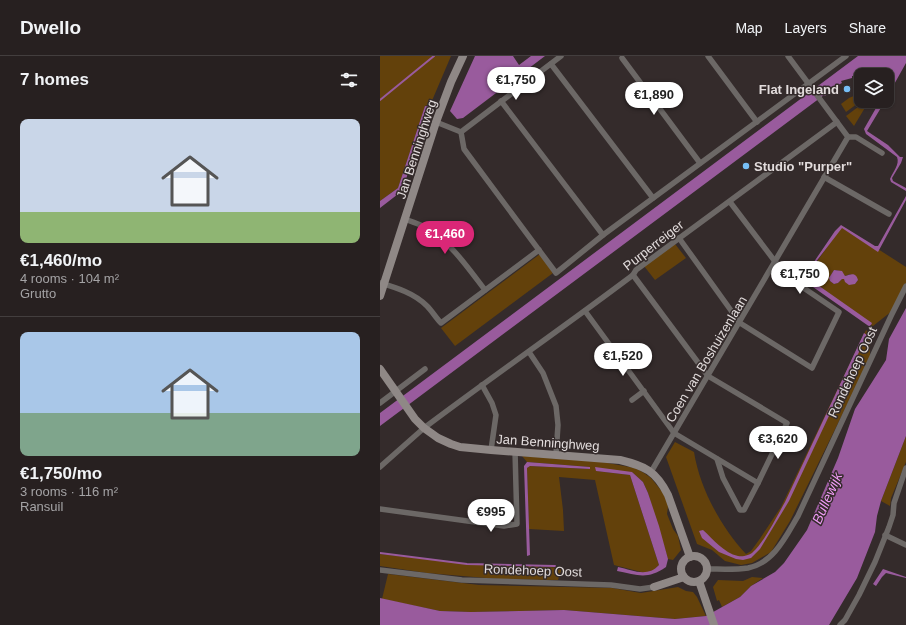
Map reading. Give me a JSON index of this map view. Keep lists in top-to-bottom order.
{
  "streets": {
    "street": [
      "Jan Benninghweg",
      "Purperreiger",
      "Coen van Boshuizenlaan",
      "Rondehoep Oost"
    ]
  },
  "crossings": [
    ["Jan Benninghweg", "Purperreiger"],
    ["Jan Benninghweg", "Coen van Boshuizenlaan"],
    ["Jan Benninghweg", "Rondehoep Oost"]
  ],
  "water": ["Bullewijk"],
  "places": ["Flat Ingeland", "Studio \"Purper\""],
  "page": {
    "header": "Dwello",
    "nav": ["Map", "Layers", "Share"],
    "heading": "7 homes",
    "price": [
      "€1,750",
      "€1,890",
      "€1,460",
      "€1,750",
      "€1,520",
      "€3,620",
      "€995"
    ],
    "list": [
      {
        "name": "€1,460/mo",
        "note": "4 rooms · 104 m² · Grutto"
      },
      {
        "name": "€1,750/mo",
        "note": "3 rooms · 116 m² · Ransuil"
      }
    ]
  }
}
